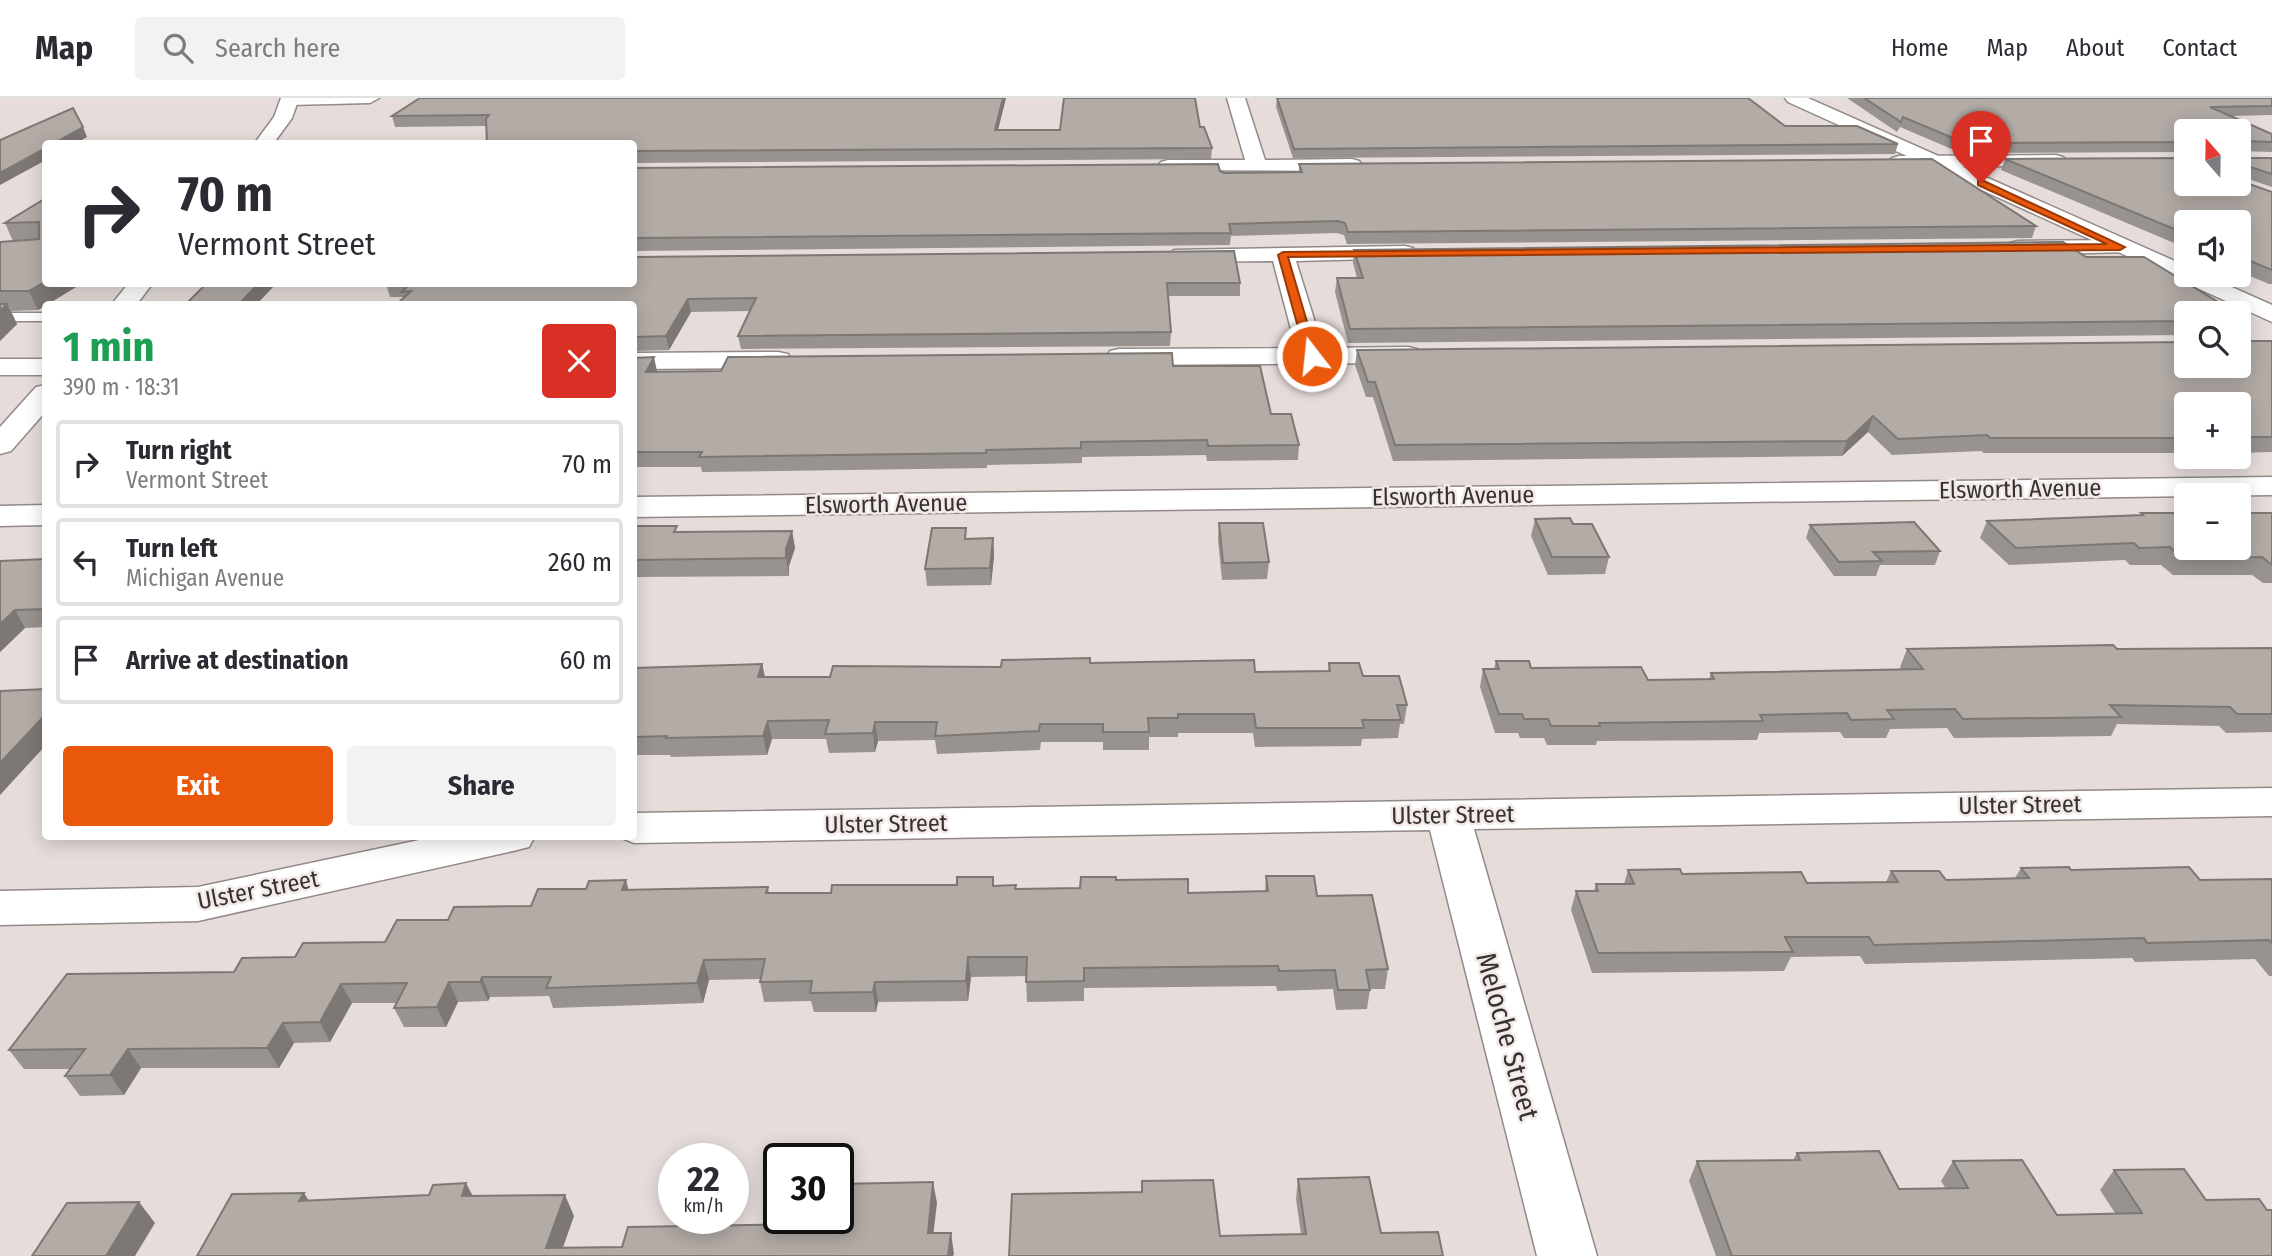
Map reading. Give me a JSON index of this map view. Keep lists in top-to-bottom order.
{
  "streets": {
    "street": ["Elsworth Avenue", "Ulster Street", "Meloche Street"]
  },
  "crossings": [
    ["Ulster Street", "Meloche Street"]
  ],
  "north": "top",
  "page": {
    "header": "Map",
    "search": "Search here",
    "nav": [
      "Home",
      "Map",
      "About",
      "Contact"
    ],
    "map_buttons": ["+", "−"],
    "turn": ["70 m", "Vermont Street"],
    "heading": ["1 min", "390 m · 18:31"],
    "list": [
      {
        "name": "Turn right",
        "note": "Vermont Street",
        "value": "70 m"
      },
      {
        "name": "Turn left",
        "note": "Michigan Avenue",
        "value": "260 m"
      },
      {
        "name": "Arrive at destination",
        "value": "60 m"
      }
    ],
    "buttons": ["Exit", "Share"],
    "speed": "22 km/h",
    "limit": "30"
  }
}
